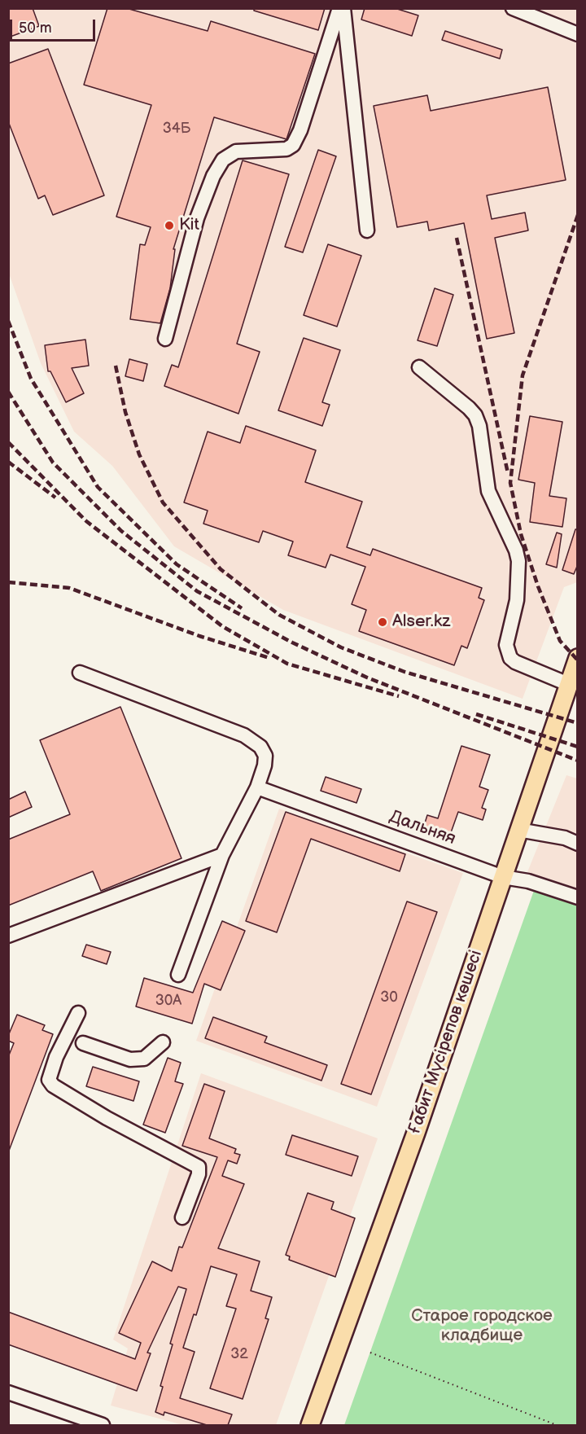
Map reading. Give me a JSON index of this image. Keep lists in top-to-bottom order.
{
  "streets": {
    "main road": ["Ғабит Мүсірепов көшесі"],
    "street": ["Дальняя"]
  },
  "crossings": [
    ["Дальняя", "Ғабит Мүсірепов көшесі"]
  ],
  "parks": ["Старое городское кладбище"],
  "places": ["Kit", "Alser.kz"],
  "house_numbers": [
    "34Б",
    "30",
    "30А",
    "32"
  ],
  "scale_bar": "50 m"
}
